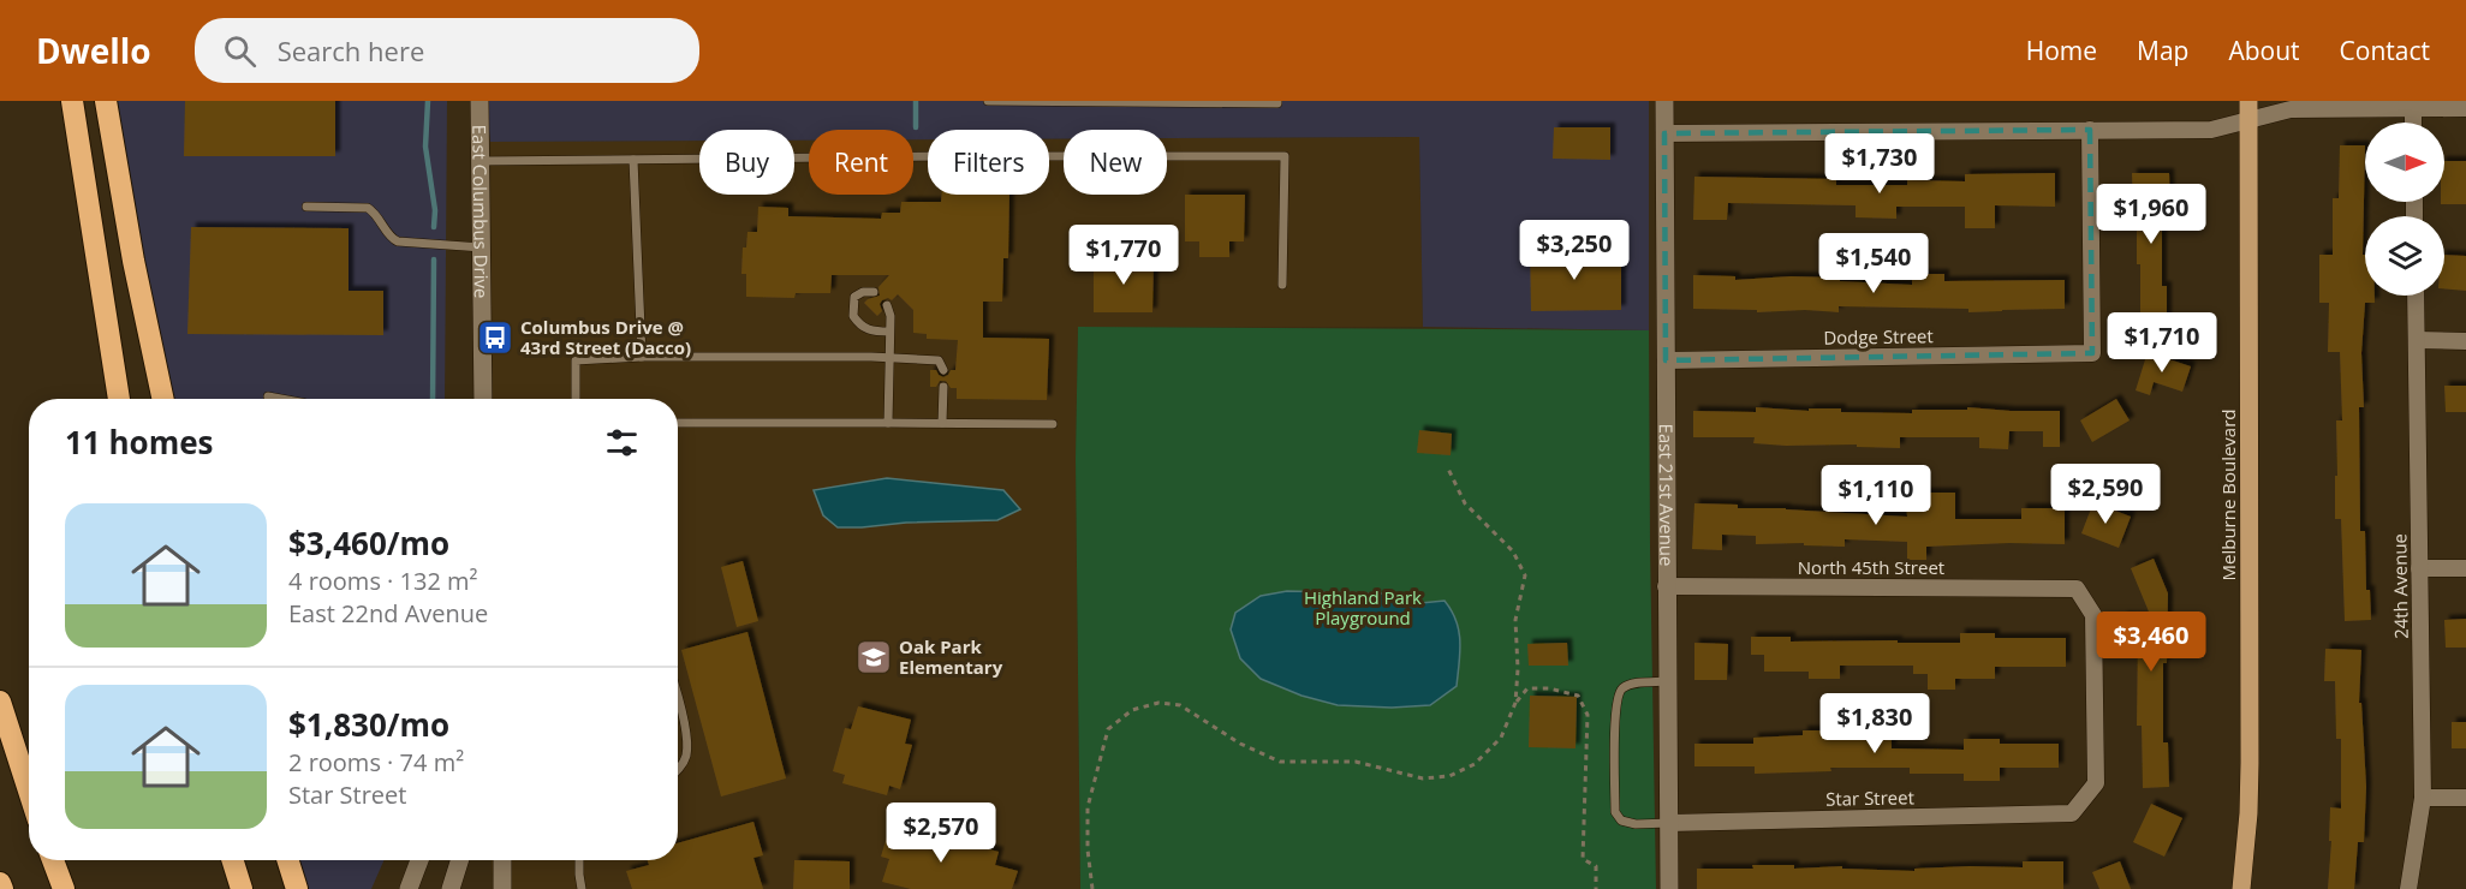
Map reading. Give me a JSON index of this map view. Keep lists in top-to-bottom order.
{
  "streets": {
    "main road": ["Melburne Boulevard"],
    "street": [
      "East Columbus Drive",
      "Dodge Street",
      "East 21st Avenue",
      "North 45th Street",
      "24th Avenue",
      "Star Street"
    ]
  },
  "crossings": [
    ["Dodge Street", "East 21st Avenue"],
    ["East 21st Avenue", "North 45th Street"],
    ["East 21st Avenue", "Star Street"],
    ["North 45th Street", "Star Street"]
  ],
  "parks": ["Highland Park Playground"],
  "places": {
    "bus stop": ["Columbus Drive @ 43rd Street (Dacco)"],
    "school or university": ["Oak Park Elementary"]
  },
  "north": "right",
  "page": {
    "header": "Dwello",
    "search": "Search here",
    "nav": [
      "Home",
      "Map",
      "About",
      "Contact"
    ],
    "chip": [
      "Buy",
      "Rent",
      "Filters",
      "New"
    ],
    "price": [
      "$1,730",
      "$1,960",
      "$3,250",
      "$1,770",
      "$1,540",
      "$1,710",
      "$2,590",
      "$1,110",
      "$3,460",
      "$1,830",
      "$2,570"
    ],
    "heading": "11 homes",
    "list": [
      {
        "name": "$3,460/mo",
        "note": "4 rooms · 132 m² · East 22nd Avenue"
      },
      {
        "name": "$1,830/mo",
        "note": "2 rooms · 74 m² · Star Street"
      }
    ]
  }
}
